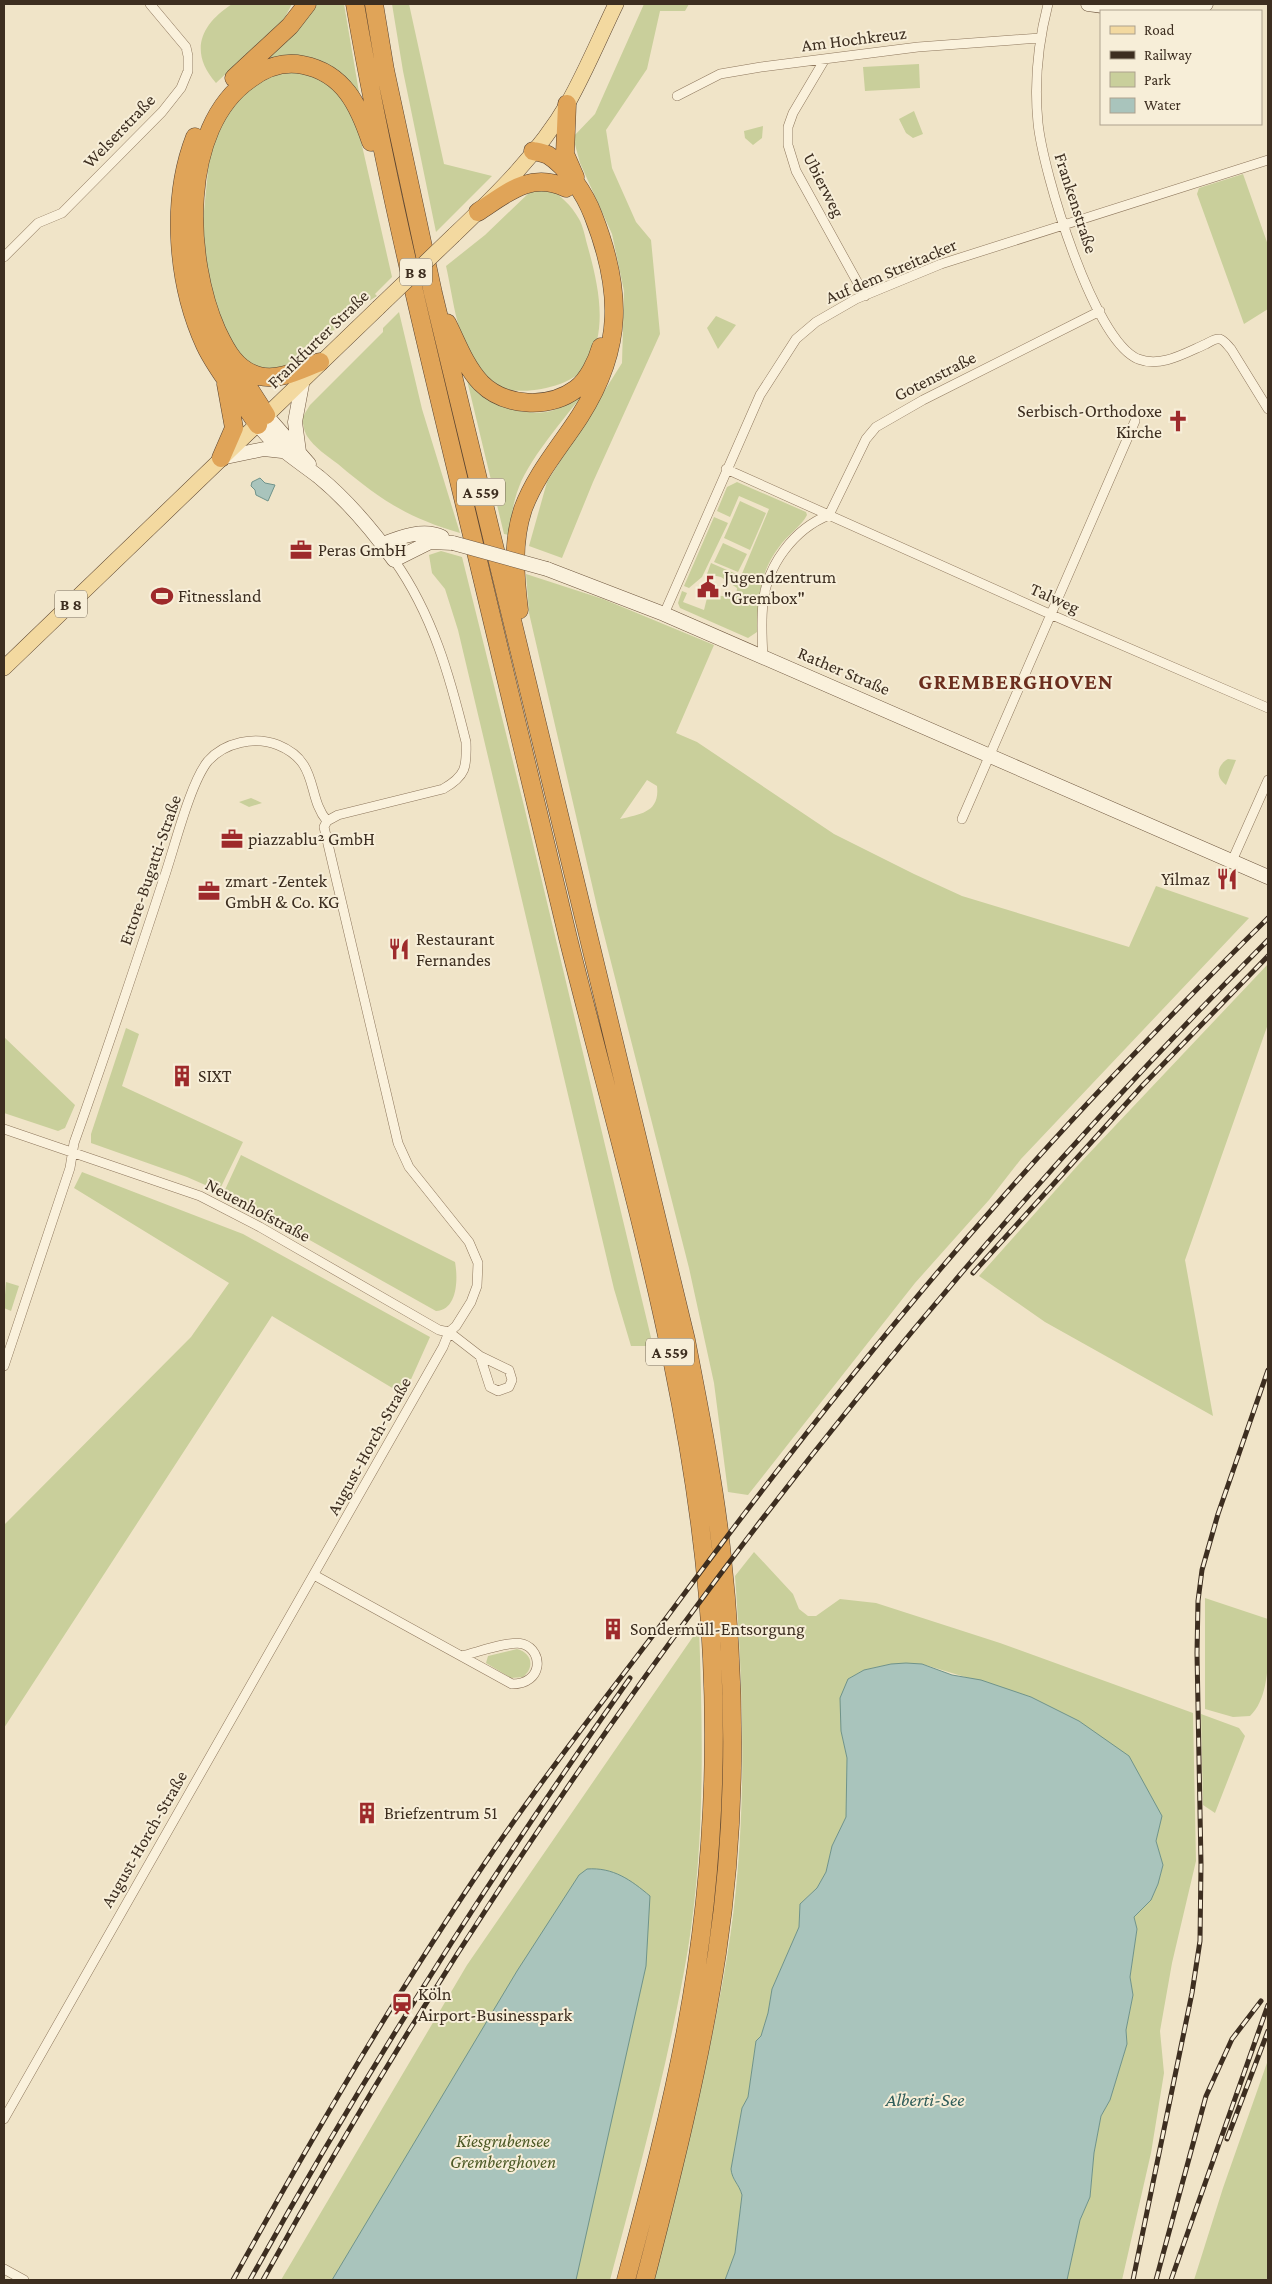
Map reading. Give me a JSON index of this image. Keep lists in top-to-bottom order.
{
  "streets": {
    "highway": ["A 559"],
    "main road": ["B 8", "Frankfurter Straße"],
    "street": [
      "Am Hochkreuz",
      "Welserstraße",
      "Ubierweg",
      "Frankenstraße",
      "Auf dem Streitacker",
      "Gotenstraße",
      "Talweg",
      "Rather Straße",
      "Ettore-Bugatti-Straße",
      "Neuenhofstraße",
      "August-Horch-Straße"
    ]
  },
  "crossings": [
    ["Am Hochkreuz", "Ubierweg"],
    ["Am Hochkreuz", "Frankenstraße"],
    ["Ubierweg", "Auf dem Streitacker"],
    ["Frankenstraße", "Auf dem Streitacker"],
    ["Frankenstraße", "Gotenstraße"],
    ["Auf dem Streitacker", "Talweg"],
    ["Auf dem Streitacker", "Rather Straße"],
    ["Gotenstraße", "Talweg"],
    ["Ettore-Bugatti-Straße", "Neuenhofstraße"],
    ["Ettore-Bugatti-Straße", "August-Horch-Straße"],
    ["Neuenhofstraße", "August-Horch-Straße"]
  ],
  "districts": ["GREMBERGHOVEN"],
  "water": ["Alberti-See"],
  "parks": ["Kiesgrubensee Gremberghoven"],
  "places": {
    "church": ["Serbisch-Orthodoxe Kirche"],
    "office": ["Peras GmbH", "piazzablu² GmbH", "zmart -Zentek GmbH & Co. KG"],
    "public building": ["Jugendzentrum \"Grembox\""],
    "sports": ["Fitnessland"],
    "restaurant": ["Yilmaz", "Restaurant Fernandes"],
    "building": ["SIXT", "Sondermüll-Entsorgung", "Briefzentrum 51"],
    "station": ["Köln Airport-Businesspark"]
  },
  "legend": [
    "Road",
    "Railway",
    "Park",
    "Water"
  ]
}
